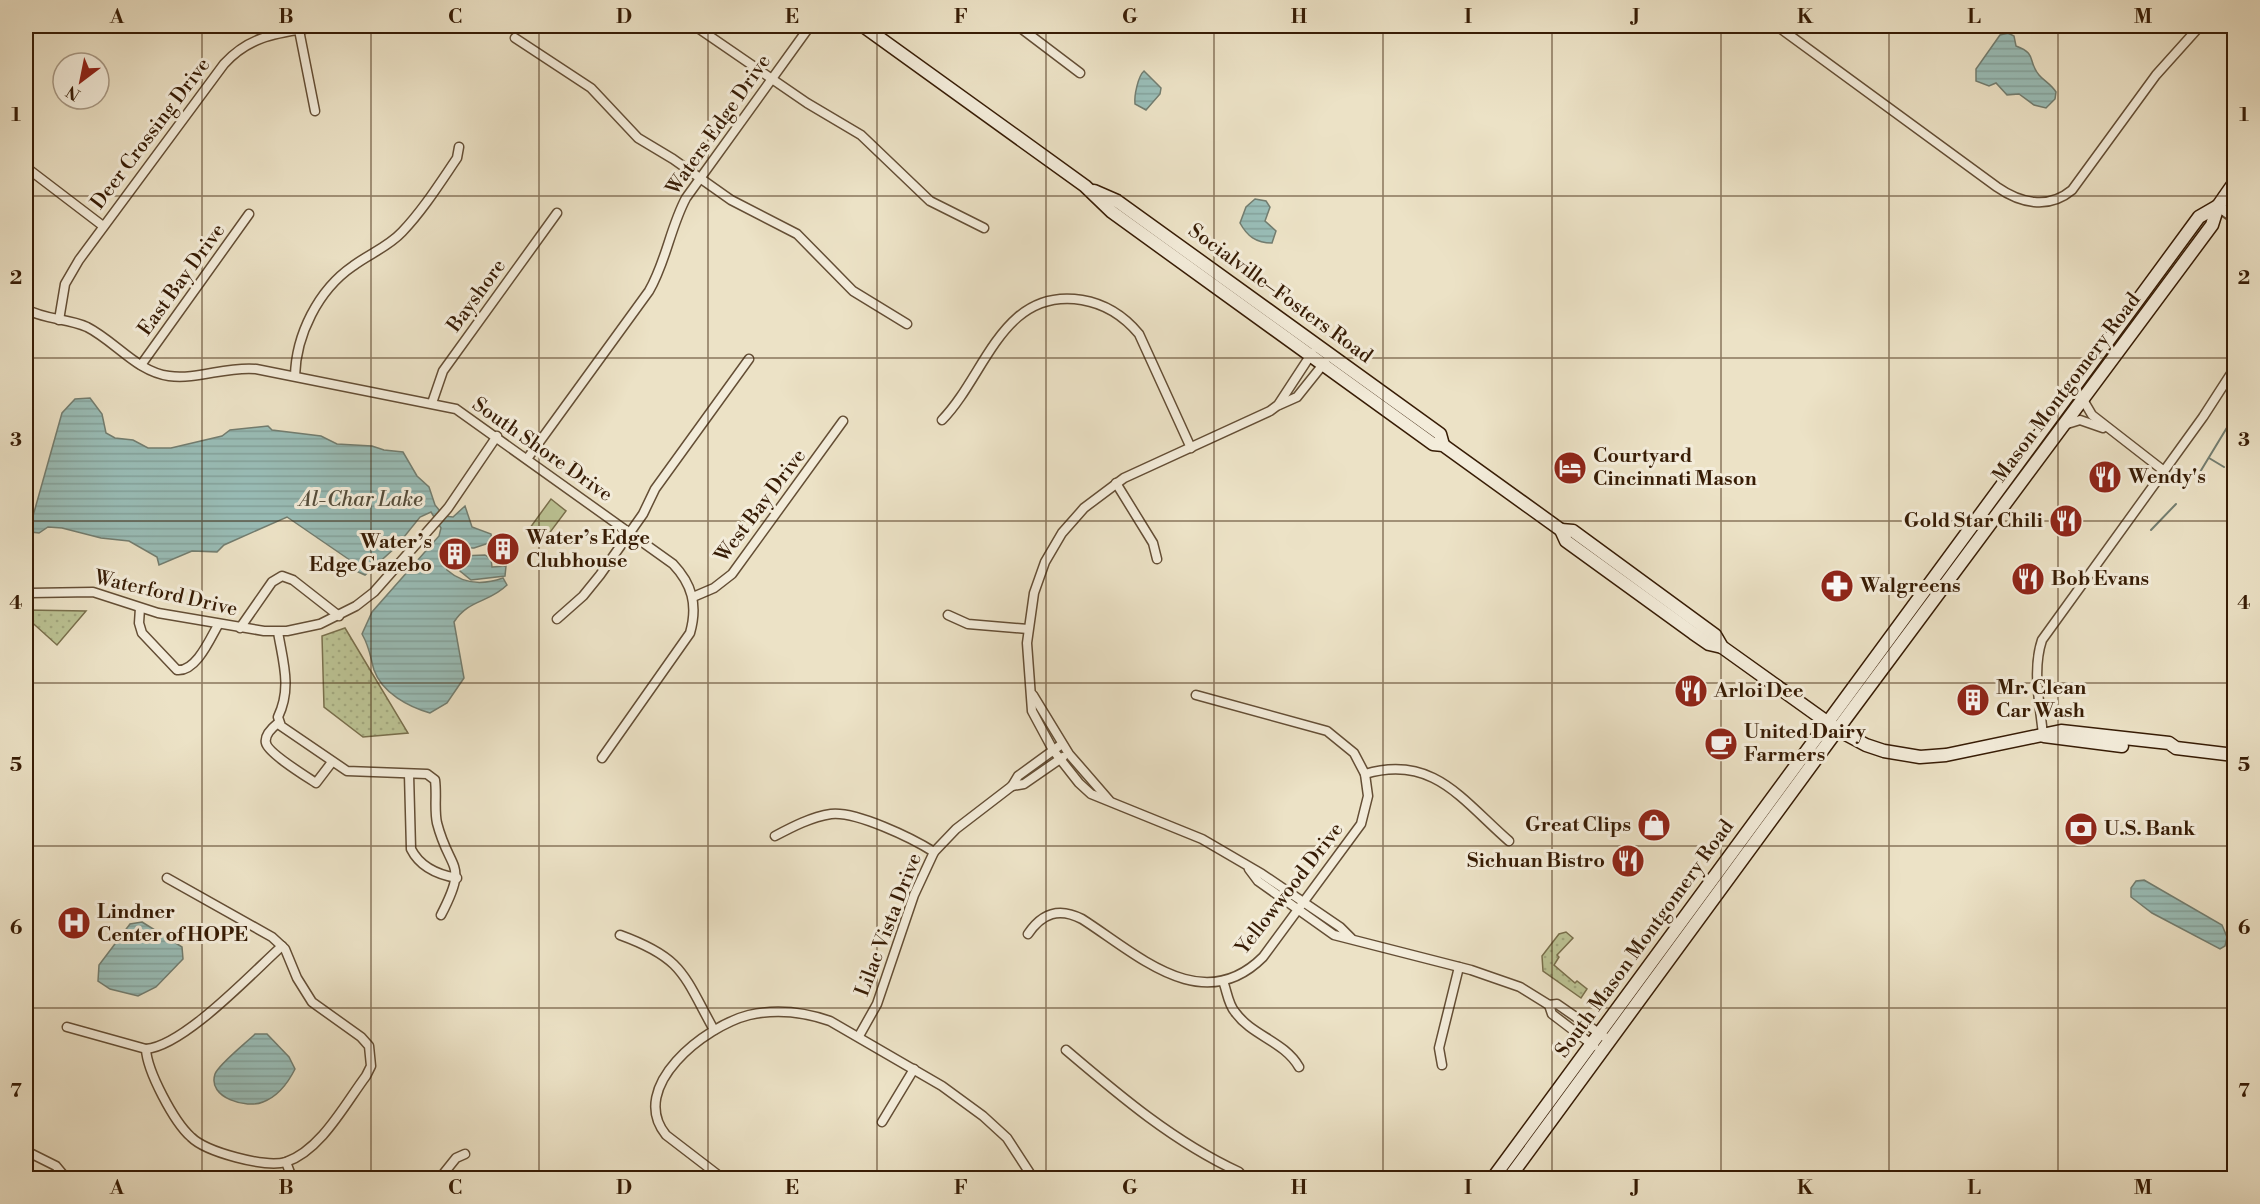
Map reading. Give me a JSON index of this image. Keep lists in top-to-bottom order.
{
  "streets": {
    "main road": ["Socialville–Fosters Road", "Mason Montgomery Road", "South Mason Montgomery Road"],
    "street": [
      "Waters Edge Drive",
      "Deer Crossing Drive",
      "East Bay Drive",
      "Bayshore",
      "South Shore Drive",
      "West Bay Drive",
      "Waterford Drive",
      "Yellowwood Drive",
      "Lilac Vista Drive"
    ]
  },
  "crossings": [
    ["Waters Edge Drive", "South Shore Drive"],
    ["Deer Crossing Drive", "South Shore Drive"],
    ["East Bay Drive", "South Shore Drive"],
    ["Socialville–Fosters Road", "Mason Montgomery Road"],
    ["Socialville–Fosters Road", "South Mason Montgomery Road"],
    ["Bayshore", "South Shore Drive"],
    ["Mason Montgomery Road", "South Mason Montgomery Road"],
    ["South Shore Drive", "West Bay Drive"],
    ["South Shore Drive", "Waterford Drive"]
  ],
  "water": ["Al-Char Lake"],
  "places": {
    "hotel": ["Courtyard Cincinnati Mason"],
    "restaurant": [
      "Wendy's",
      "Gold Star Chili",
      "Bob Evans",
      "Arloi Dee",
      "Sichuan Bistro"
    ],
    "building": ["Water’s Edge Clubhouse", "Water’s Edge Gazebo", "Mr. Clean Car Wash"],
    "pharmacy": ["Walgreens"],
    "cafe": ["United Dairy Farmers"],
    "shop": ["Great Clips"],
    "bank": ["U.S. Bank"],
    "hospital": ["Lindner Center of HOPE"]
  },
  "north": "bottom left",
  "grid": {
    "columns": [
      "A",
      "B",
      "C",
      "D",
      "E",
      "F",
      "G",
      "H",
      "I",
      "J",
      "K",
      "L",
      "M"
    ],
    "rows": [
      "1",
      "2",
      "3",
      "4",
      "5",
      "6",
      "7"
    ]
  }
}
